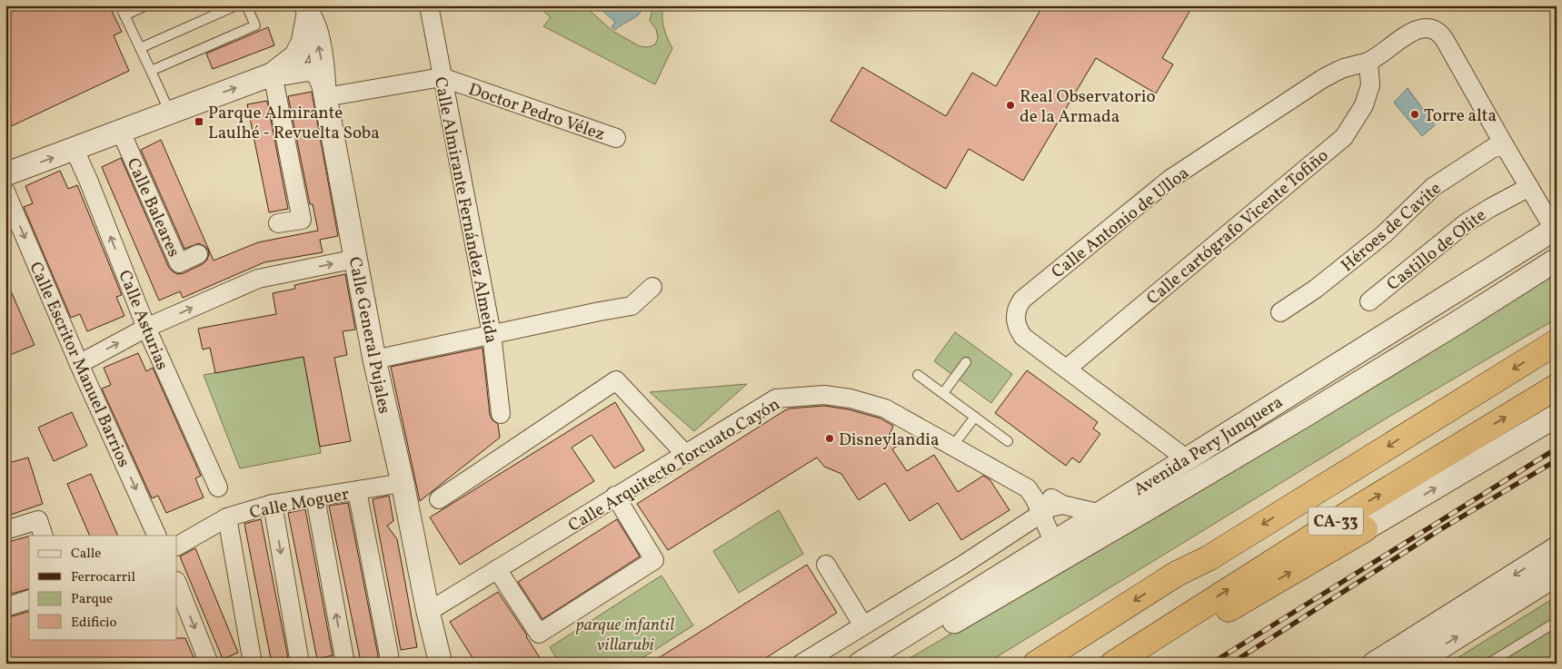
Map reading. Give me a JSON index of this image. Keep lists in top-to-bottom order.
{
  "streets": {
    "highway": ["CA-33"],
    "street": [
      "Doctor Pedro Vélez",
      "Calle Baleares",
      "Calle Almirante Fernández Almeida",
      "Calle Antonio de Ulloa",
      "Calle cartógrafo Vicente Tofiño",
      "Héroes de Cavite",
      "Castillo de Olite",
      "Calle Asturias",
      "Calle General Pujales",
      "Calle Escritor Manuel Barrios",
      "Avenida Pery Junquera",
      "Calle Arquitecto Torcuato Cayón",
      "Calle Moguer"
    ]
  },
  "crossings": [
    ["Doctor Pedro Vélez", "Calle Almirante Fernández Almeida"],
    ["Doctor Pedro Vélez", "Calle General Pujales"],
    ["Calle Antonio de Ulloa", "Calle cartógrafo Vicente Tofiño"],
    ["Calle Antonio de Ulloa", "Héroes de Cavite"],
    ["Calle Antonio de Ulloa", "Avenida Pery Junquera"],
    ["Calle General Pujales", "Calle Arquitecto Torcuato Cayón"],
    ["Calle General Pujales", "Calle Moguer"],
    ["Avenida Pery Junquera", "Calle Arquitecto Torcuato Cayón"]
  ],
  "one_way": ["Calle Asturias", "Calle Escritor Manuel Barrios"],
  "parks": ["parque infantil villarubi"],
  "places": {
    "other": ["Real Observatorio de la Armada", "Torre alta", "Disneylandia"],
    "transit": ["Parque Almirante Laulhé - Revuelta Soba"]
  },
  "legend": [
    "Calle",
    "Ferrocarril",
    "Parque",
    "Edificio"
  ]
}
